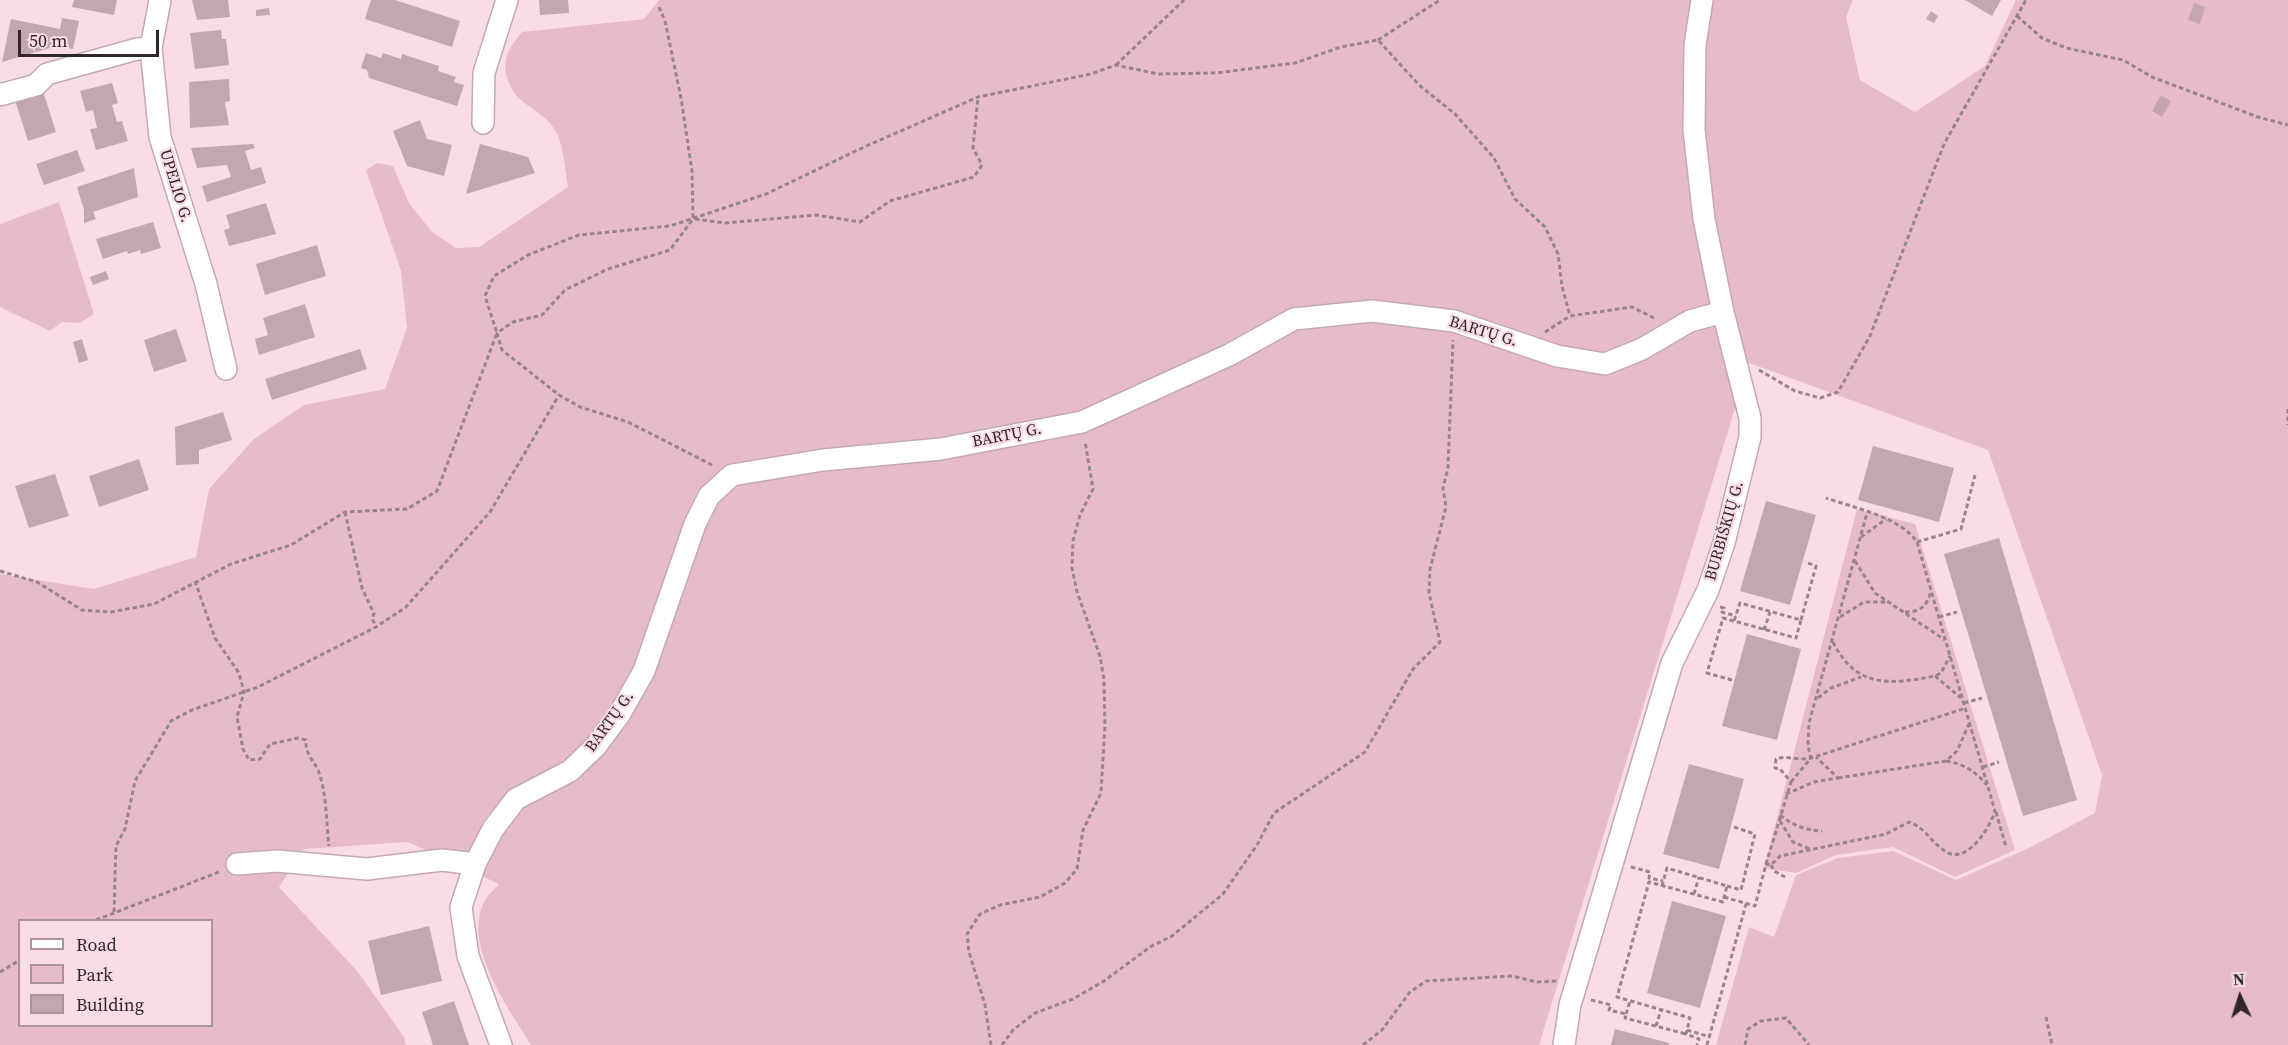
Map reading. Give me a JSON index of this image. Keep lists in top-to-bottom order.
{
  "streets": {
    "street": ["UPELIO G.", "BARTŲ G.", "BURBIŠKIŲ G."]
  },
  "crossings": [
    ["BARTŲ G.", "BURBIŠKIŲ G."]
  ],
  "legend": ["Road", "Park", "Building"],
  "scale_bar": "50 m",
  "north": "top"
}
